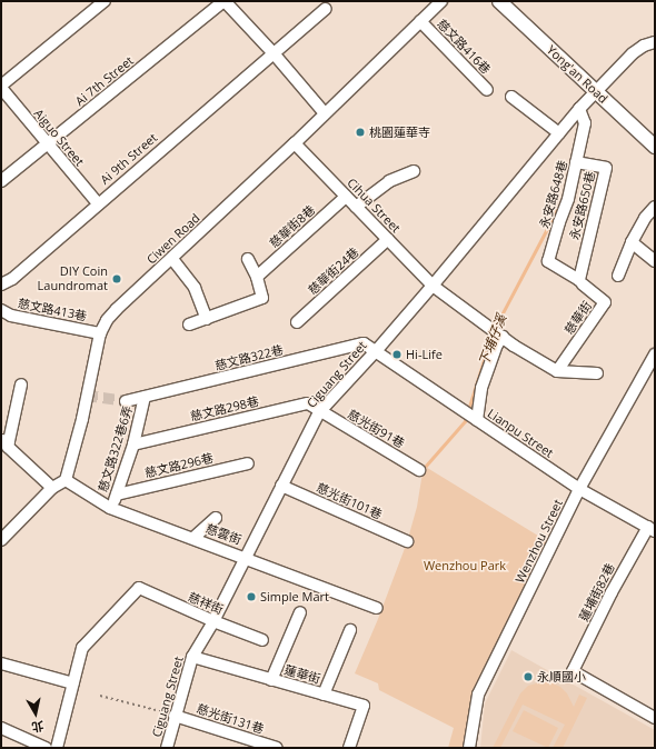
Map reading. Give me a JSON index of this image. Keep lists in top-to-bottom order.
{
  "streets": {
    "main road": ["Yong'an Road"],
    "street": [
      "慈文路416巷",
      "Ai 7th Street",
      "Aiguo Street",
      "Ai 9th Street",
      "永安路648巷",
      "Cihua Street",
      "永安路650巷",
      "慈華街8巷",
      "Ciwen Road",
      "慈華街24巷",
      "慈文路413巷",
      "慈華街",
      "慈文路322巷",
      "Ciguang Street",
      "慈文路298巷",
      "慈光街91巷",
      "Lianpu Street",
      "慈文路322巷6弄",
      "慈文路296巷",
      "慈光街101巷",
      "慈雲街",
      "Wenzhou Street",
      "蓮埔街82巷",
      "慈祥街",
      "蓮華街",
      "慈光街131巷"
    ]
  },
  "crossings": [
    ["慈文路416巷", "Ciwen Road"],
    ["Yong'an Road", "Ciguang Street"],
    ["Ai 7th Street", "Aiguo Street"],
    ["Aiguo Street", "Ai 9th Street"],
    ["永安路648巷", "永安路650巷"],
    ["永安路648巷", "慈華街"],
    ["永安路648巷", "Ciguang Street"],
    ["Cihua Street", "慈華街8巷"],
    ["Cihua Street", "Ciwen Road"],
    ["Cihua Street", "慈華街24巷"],
    ["Cihua Street", "Ciguang Street"],
    ["永安路650巷", "慈華街"],
    ["Ciwen Road", "慈文路413巷"],
    ["Ciwen Road", "慈雲街"],
    ["慈文路322巷", "Ciguang Street"],
    ["慈文路322巷", "Lianpu Street"],
    ["慈文路322巷", "慈文路322巷6弄"],
    ["Ciguang Street", "慈文路298巷"],
    ["Ciguang Street", "慈光街91巷"],
    ["Ciguang Street", "Lianpu Street"],
    ["Ciguang Street", "慈光街101巷"],
    ["Ciguang Street", "慈雲街"],
    ["Ciguang Street", "慈祥街"],
    ["Ciguang Street", "蓮華街"],
    ["Ciguang Street", "慈光街131巷"],
    ["慈文路298巷", "慈光街91巷"],
    ["慈文路298巷", "慈文路322巷6弄"],
    ["Lianpu Street", "Wenzhou Street"],
    ["Lianpu Street", "蓮埔街82巷"],
    ["慈文路322巷6弄", "慈文路296巷"],
    ["慈文路322巷6弄", "慈雲街"]
  ],
  "water": ["下埔仔溪"],
  "parks": ["Wenzhou Park"],
  "places": [
    "桃園蓮華寺",
    "DIY Coin Laundromat",
    "Hi-Life",
    "Simple Mart",
    "永順國小"
  ],
  "north": "bottom"
}
